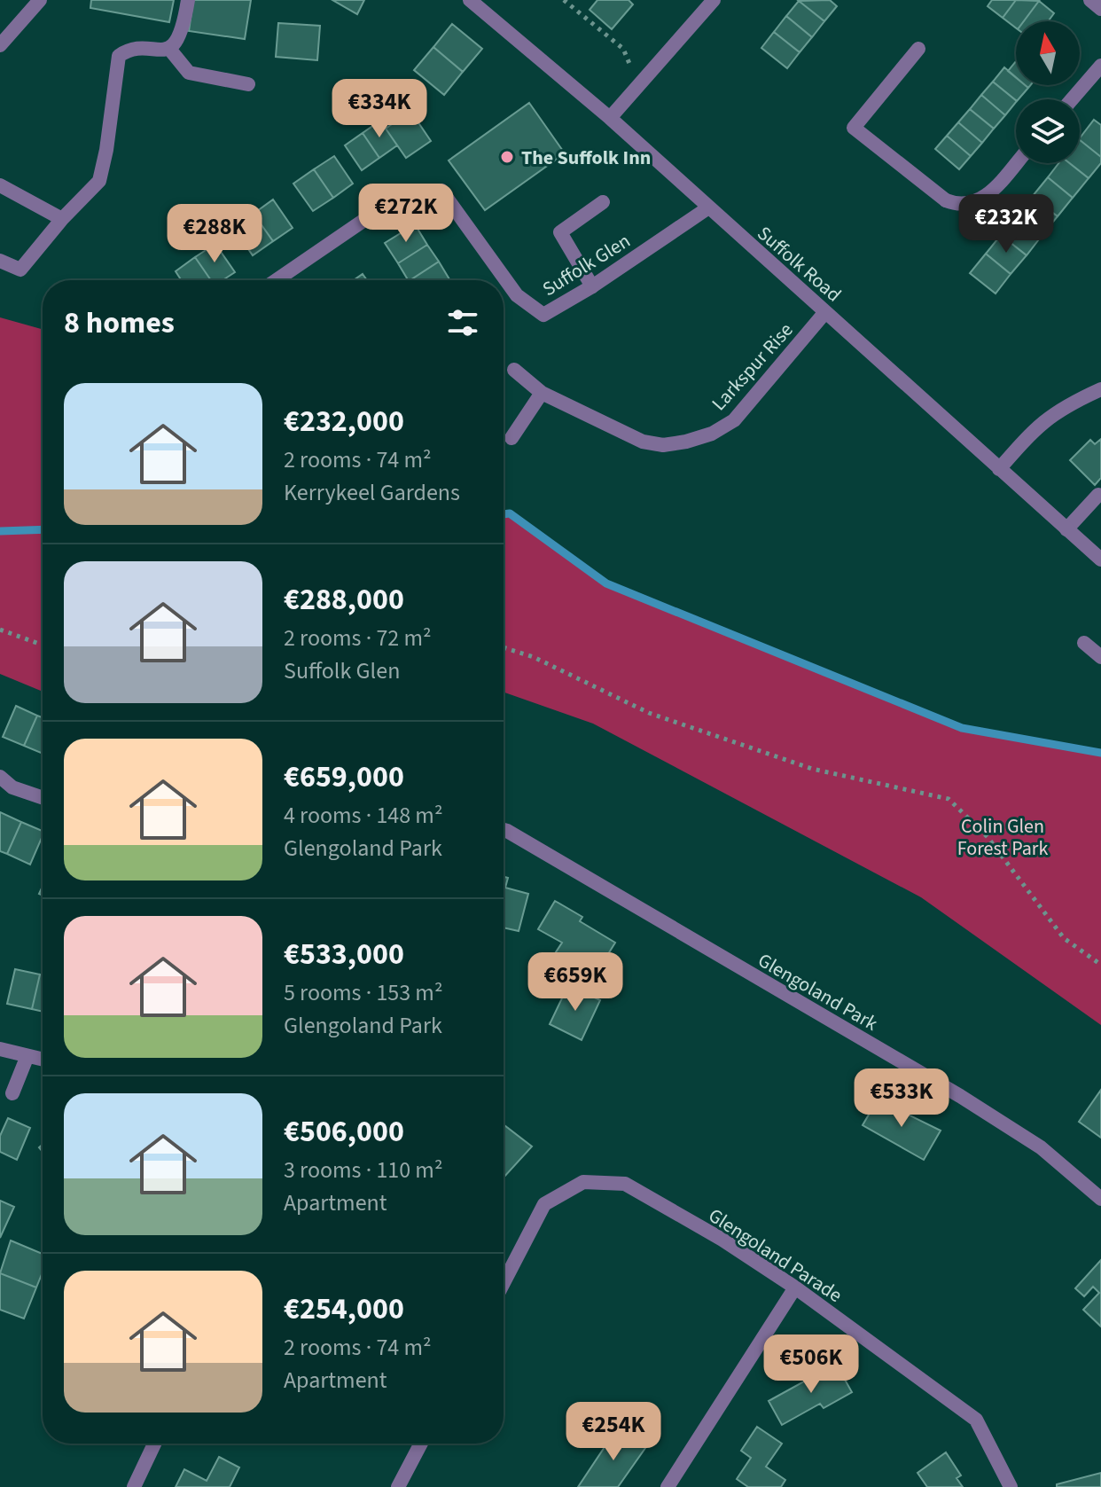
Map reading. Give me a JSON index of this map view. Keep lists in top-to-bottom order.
{
  "streets": {
    "street": [
      "Suffolk Road",
      "Suffolk Glen",
      "Larkspur Rise",
      "Glengoland Park",
      "Glengoland Parade"
    ]
  },
  "crossings": [
    ["Suffolk Road", "Suffolk Glen"],
    ["Suffolk Road", "Larkspur Rise"]
  ],
  "parks": ["Colin Glen Forest Park"],
  "places": ["The Suffolk Inn"],
  "north": "top",
  "page": {
    "price": [
      "€334K",
      "€272K",
      "€232K",
      "€288K",
      "€659K",
      "€533K",
      "€506K",
      "€254K"
    ],
    "heading": "8 homes",
    "list": [
      {
        "name": "€232,000",
        "note": "2 rooms · 74 m² · Kerrykeel Gardens"
      },
      {
        "name": "€288,000",
        "note": "2 rooms · 72 m² · Suffolk Glen"
      },
      {
        "name": "€659,000",
        "note": "4 rooms · 148 m² · Glengoland Park"
      },
      {
        "name": "€533,000",
        "note": "5 rooms · 153 m² · Glengoland Park"
      },
      {
        "name": "€506,000",
        "note": "3 rooms · 110 m² · Apartment"
      },
      {
        "name": "€254,000",
        "note": "2 rooms · 74 m² · Apartment"
      }
    ]
  }
}
